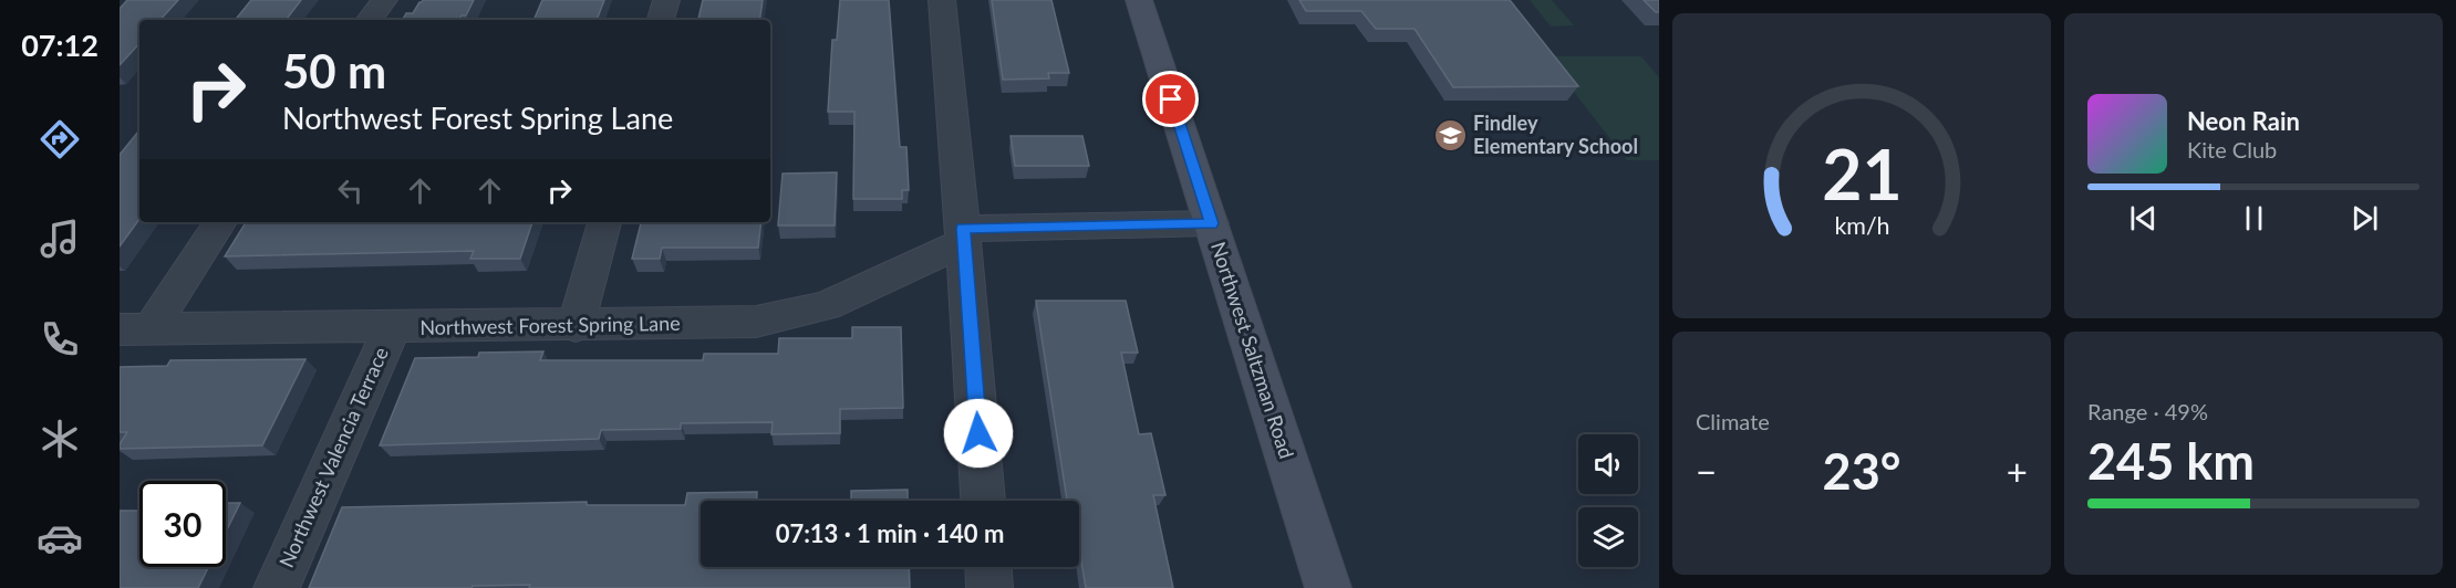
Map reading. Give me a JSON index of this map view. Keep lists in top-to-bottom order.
{
  "streets": {
    "main road": ["Northwest Saltzman Road"],
    "street": ["Northwest Forest Spring Lane", "Northwest Valencia Terrace"]
  },
  "crossings": [
    ["Northwest Forest Spring Lane", "Northwest Saltzman Road"],
    ["Northwest Forest Spring Lane", "Northwest Valencia Terrace"]
  ],
  "places": {
    "school or university": ["Findley Elementary School"]
  },
  "page": {
    "tabs": "07:12",
    "turn": ["50 m", "Northwest Forest Spring Lane"],
    "song": ["Neon Rain", "Kite Club"],
    "tile": [
      "Climate",
      ["Range · 49%", "245 km"]
    ],
    "heat": ["−", "23°", "+"],
    "limit": "30",
    "trip": "07:13 · 1 min · 140 m",
    "gauge": ["21", "km/h"]
  }
}
